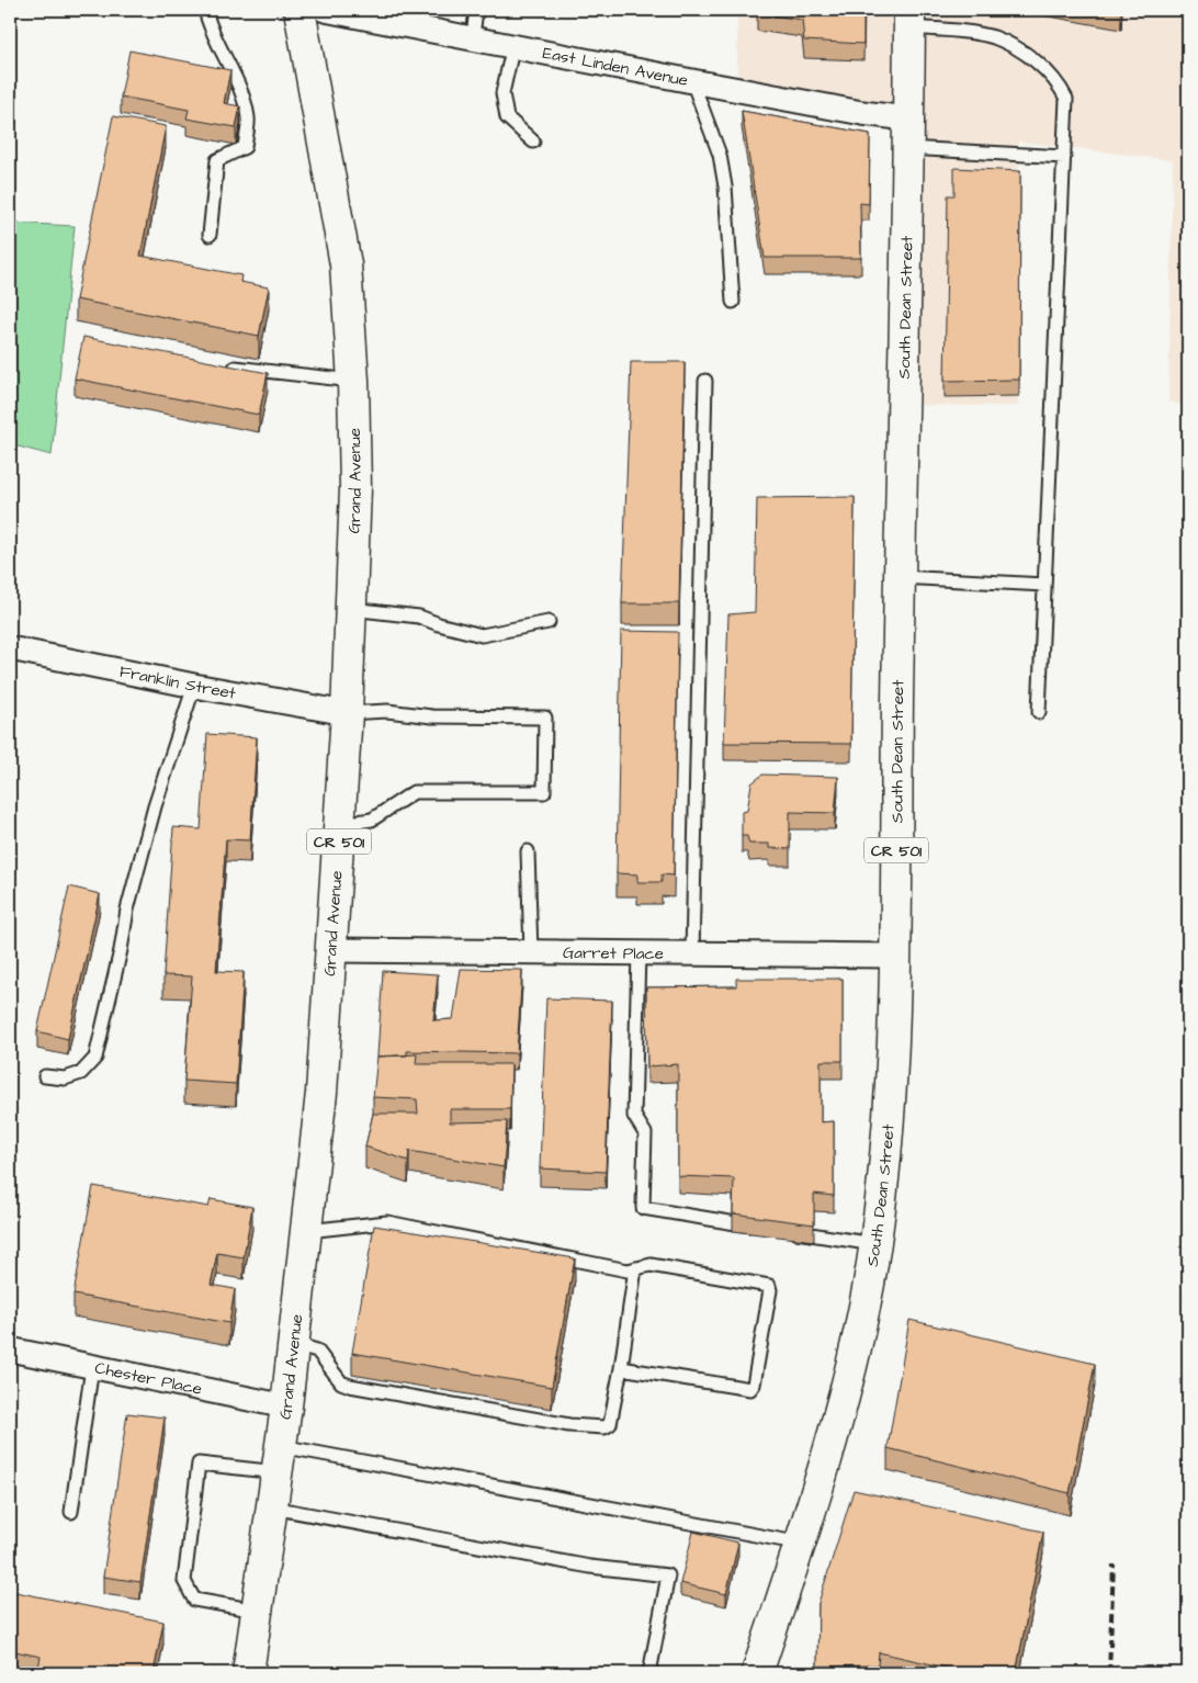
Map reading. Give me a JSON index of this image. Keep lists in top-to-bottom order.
{
  "streets": {
    "main road": ["South Dean Street", "Grand Avenue", "CR 501"],
    "street": [
      "East Linden Avenue",
      "Franklin Street",
      "Garret Place",
      "Chester Place"
    ]
  },
  "crossings": [
    ["East Linden Avenue", "South Dean Street"],
    ["South Dean Street", "Garret Place"],
    ["Grand Avenue", "Franklin Street"],
    ["Grand Avenue", "Garret Place"],
    ["Grand Avenue", "Chester Place"]
  ]
}
